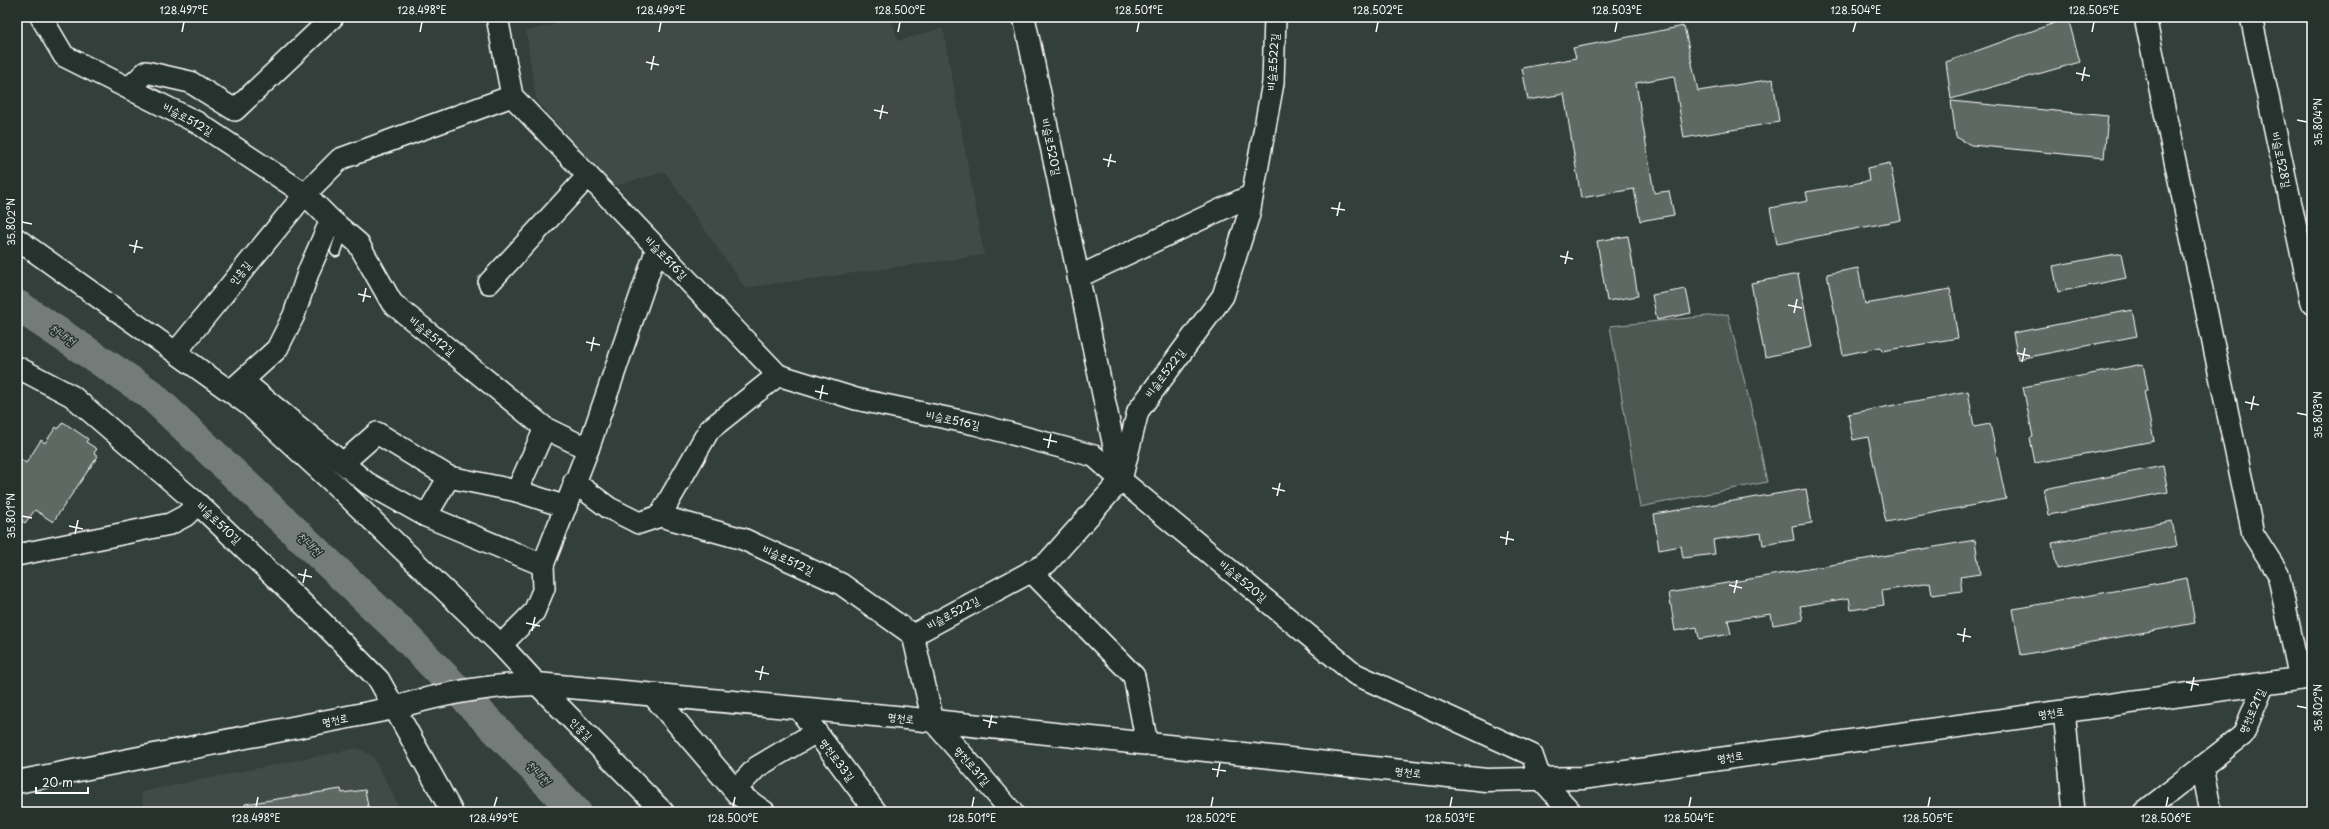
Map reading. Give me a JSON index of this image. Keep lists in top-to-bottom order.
{
  "streets": {
    "street": [
      "비슬로522길",
      "비슬로512길",
      "비슬로520길",
      "비슬로528길",
      "비슬로516길",
      "인흥길",
      "비슬로510길",
      "명천로21길",
      "명천로",
      "명천로33길",
      "명천로31길"
    ]
  },
  "crossings": [
    ["비슬로522길", "비슬로512길"],
    ["비슬로522길", "비슬로520길"],
    ["비슬로522길", "비슬로516길"],
    ["비슬로512길", "인흥길"],
    ["비슬로520길", "비슬로516길"],
    ["비슬로520길", "명천로"],
    ["인흥길", "명천로"],
    ["비슬로510길", "명천로"],
    ["명천로21길", "명천로"],
    ["명천로", "명천로33길"],
    ["명천로", "명천로31길"]
  ],
  "water": ["천내천"],
  "scale_bar": "20 m",
  "coordinates": [
    "128.497°E",
    "128.498°E",
    "128.499°E",
    "128.500°E",
    "128.501°E",
    "128.502°E",
    "128.503°E",
    "128.504°E",
    "128.505°E",
    "35.804°N",
    "35.802°N",
    "35.803°N",
    "35.801°N",
    "128.506°E"
  ]
}
